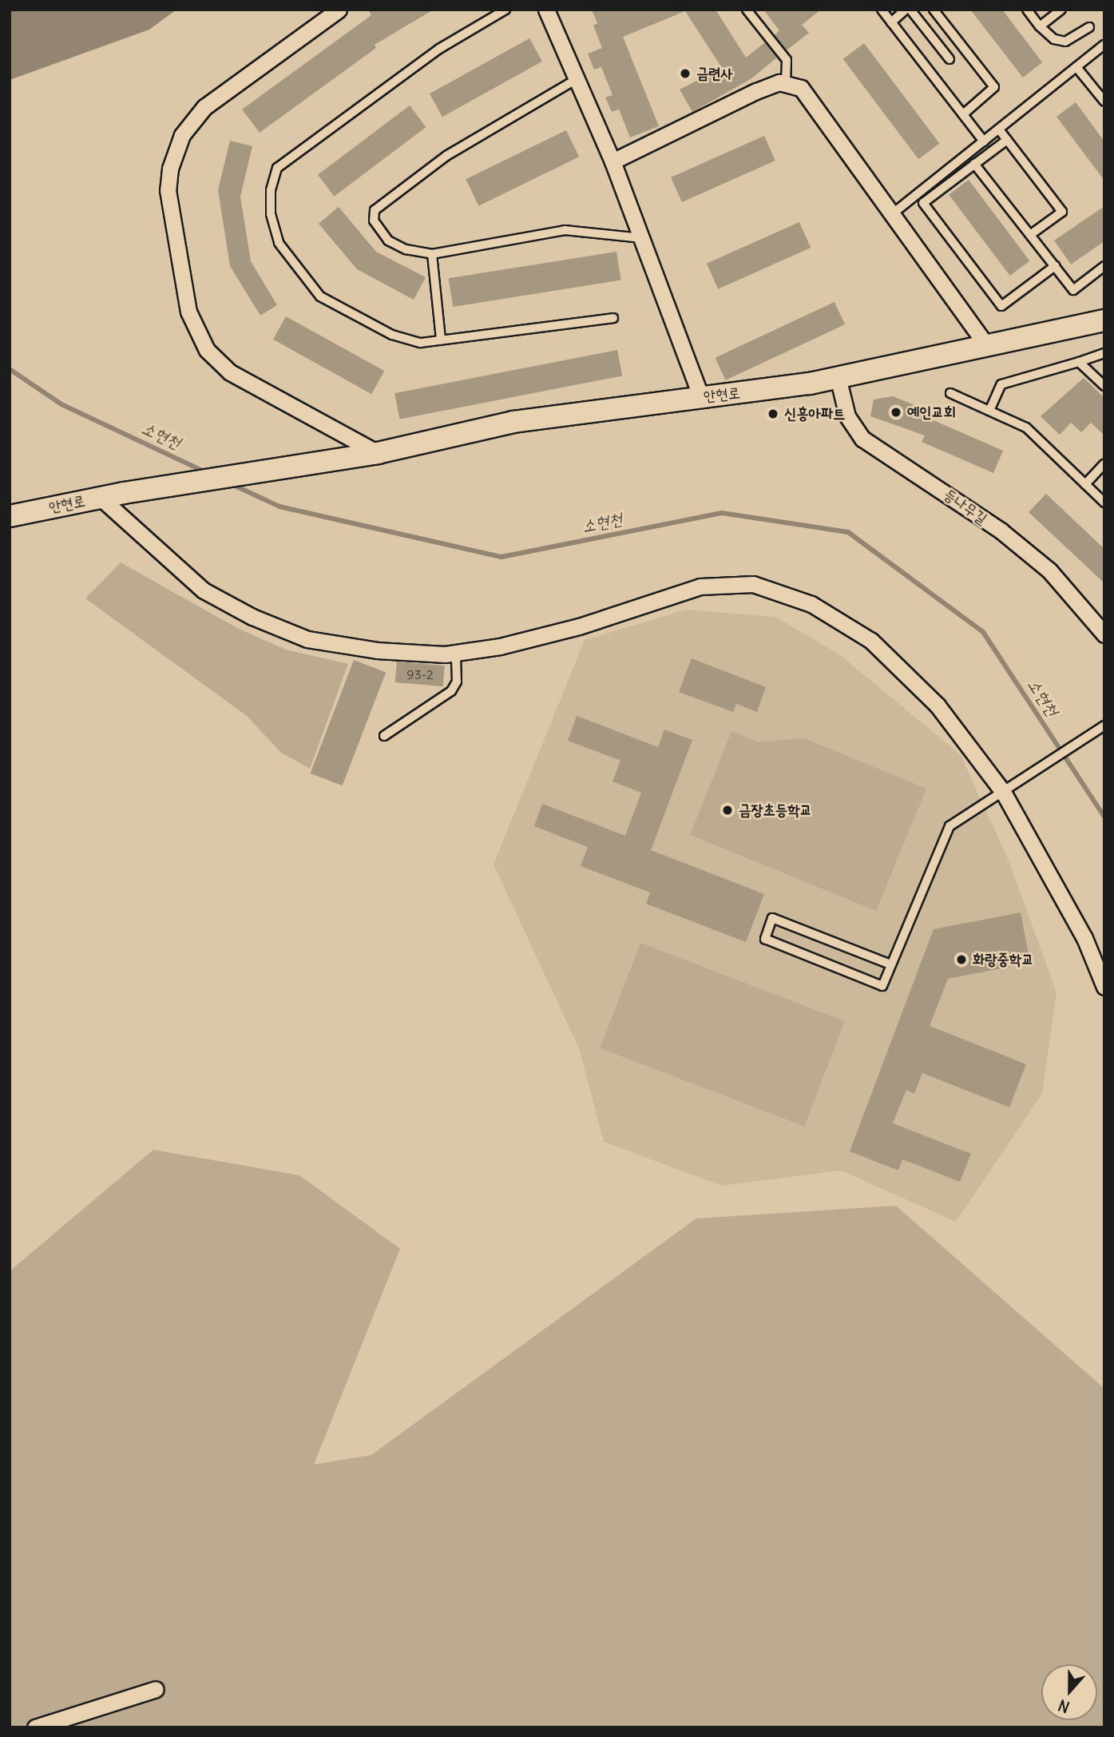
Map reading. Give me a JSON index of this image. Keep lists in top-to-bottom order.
{
  "streets": {
    "street": ["안현로", "등나무길"]
  },
  "crossings": [
    ["안현로", "등나무길"]
  ],
  "water": ["소현천"],
  "places": [
    "금련사",
    "예인교회",
    "신흥아파트",
    "금장초등학교",
    "화랑중학교"
  ],
  "house_numbers": ["93-2"],
  "north": "bottom"
}
